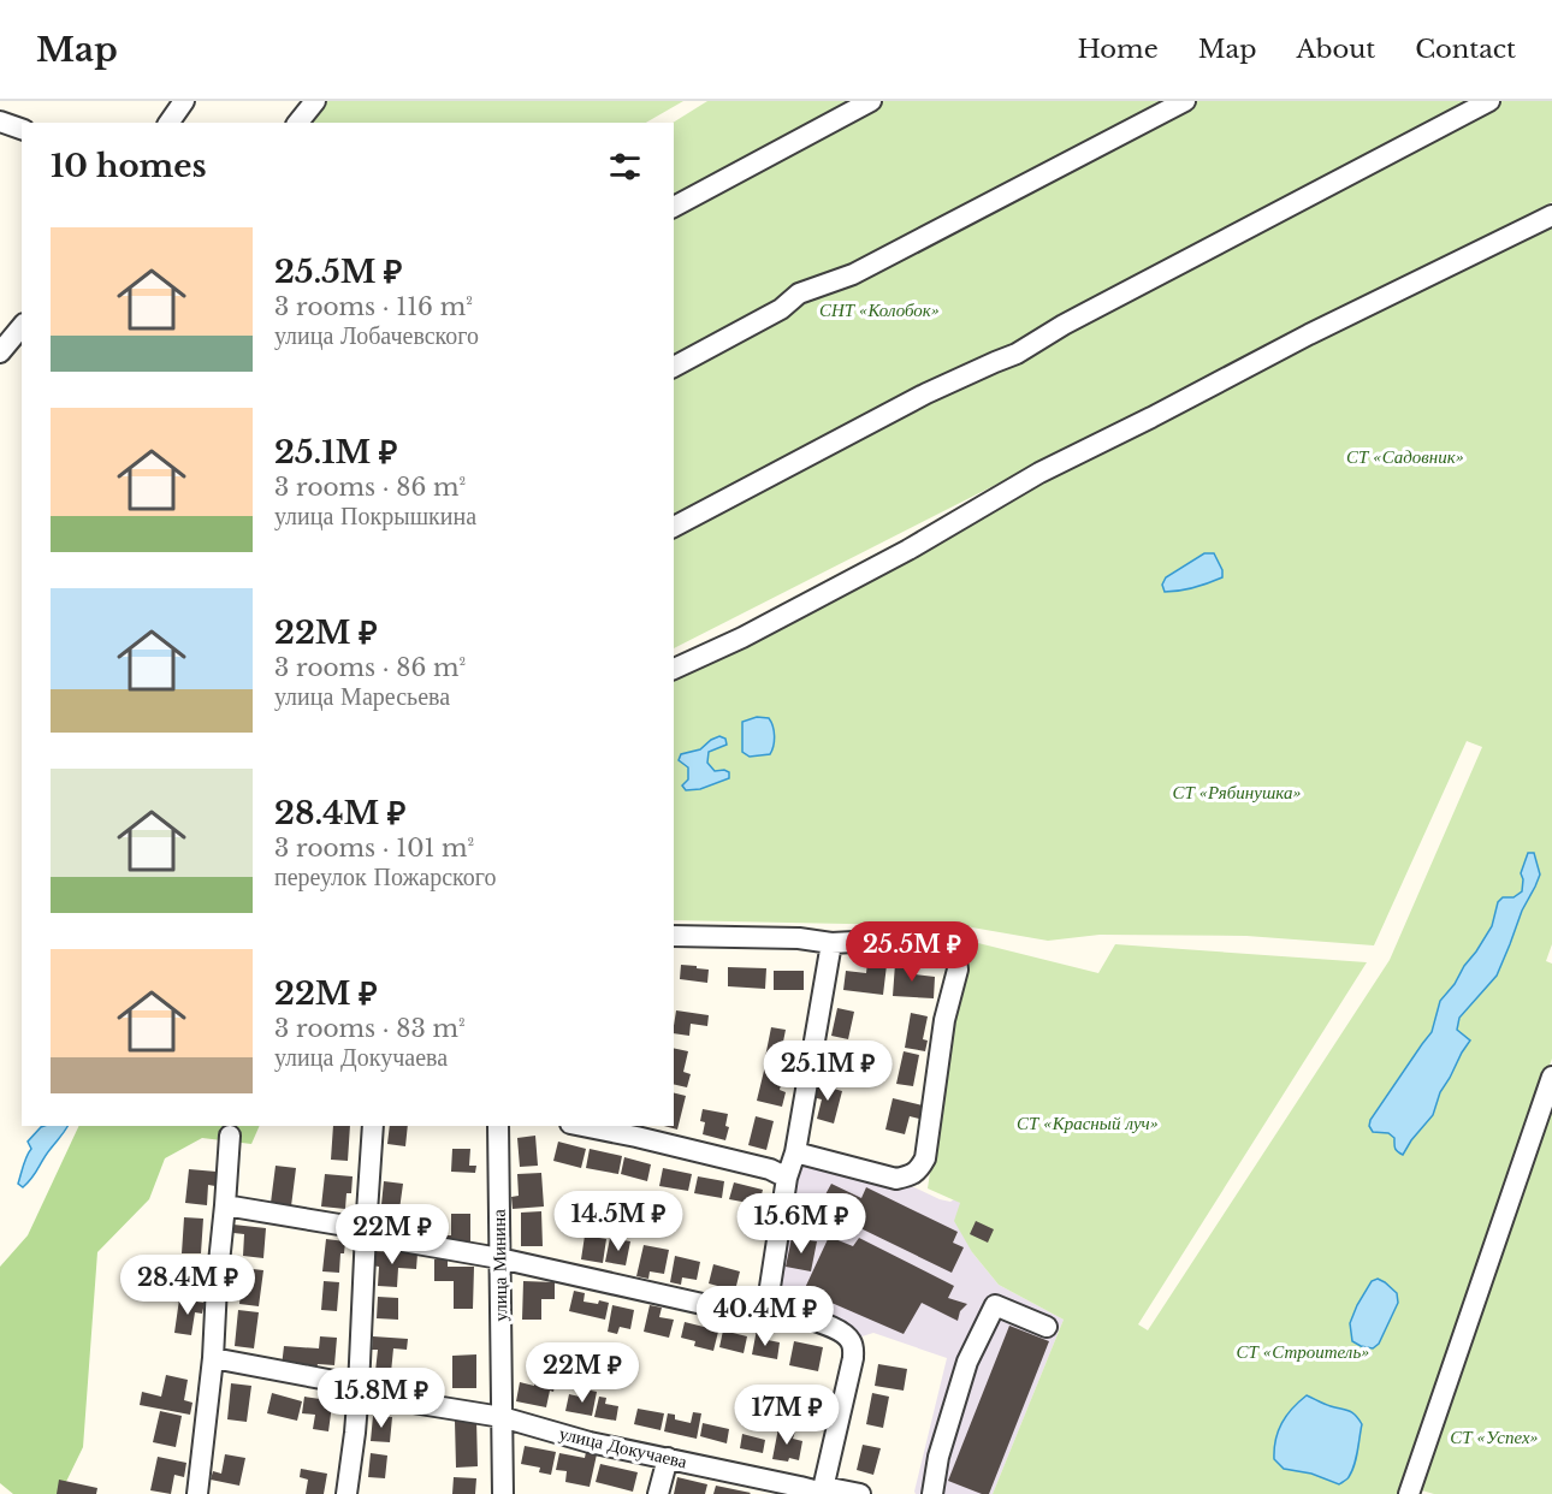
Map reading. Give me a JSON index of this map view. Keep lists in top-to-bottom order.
{
  "streets": {
    "street": ["улица Минина", "улица Докучаева"]
  },
  "crossings": [
    ["улица Минина", "улица Докучаева"]
  ],
  "parks": [
    "СНТ «Колобок»",
    "СТ «Садовник»",
    "СТ «Рябинушка»",
    "СТ «Красный луч»",
    "СТ «Строитель»",
    "СТ «Успех»"
  ],
  "page": {
    "header": "Map",
    "nav": [
      "Home",
      "Map",
      "About",
      "Contact"
    ],
    "heading": "10 homes",
    "list": [
      {
        "name": "25.5M ₽",
        "note": "3 rooms · 116 m² · улица Лобачевского"
      },
      {
        "name": "25.1M ₽",
        "note": "3 rooms · 86 m² · улица Покрышкина"
      },
      {
        "name": "22M ₽",
        "note": "3 rooms · 86 m² · улица Маресьева"
      },
      {
        "name": "28.4M ₽",
        "note": "3 rooms · 101 m² · переулок Пожарского"
      },
      {
        "name": "22M ₽",
        "note": "3 rooms · 83 m² · улица Докучаева"
      }
    ],
    "price": [
      "25.5M ₽",
      "25.1M ₽",
      "14.5M ₽",
      "15.6M ₽",
      "22M ₽",
      "28.4M ₽",
      "40.4M ₽",
      "22M ₽",
      "15.8M ₽",
      "17M ₽"
    ]
  }
}
